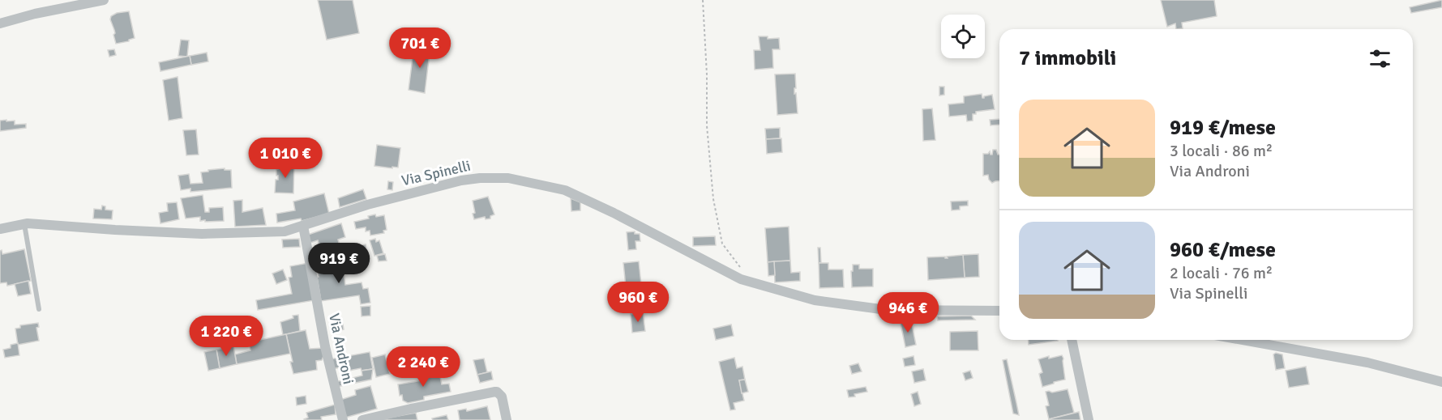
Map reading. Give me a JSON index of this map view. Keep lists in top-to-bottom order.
{
  "streets": {
    "street": ["Via Spinelli", "Via Androni"]
  },
  "crossings": [
    ["Via Spinelli", "Via Androni"]
  ],
  "page": {
    "price": [
      "701 €",
      "1 010 €",
      "919 €",
      "960 €",
      "946 €",
      "1 220 €",
      "2 240 €"
    ],
    "heading": "7 immobili",
    "list": [
      {
        "name": "919 €/mese",
        "note": "3 locali · 86 m² · Via Androni"
      },
      {
        "name": "960 €/mese",
        "note": "2 locali · 76 m² · Via Spinelli"
      }
    ]
  }
}
